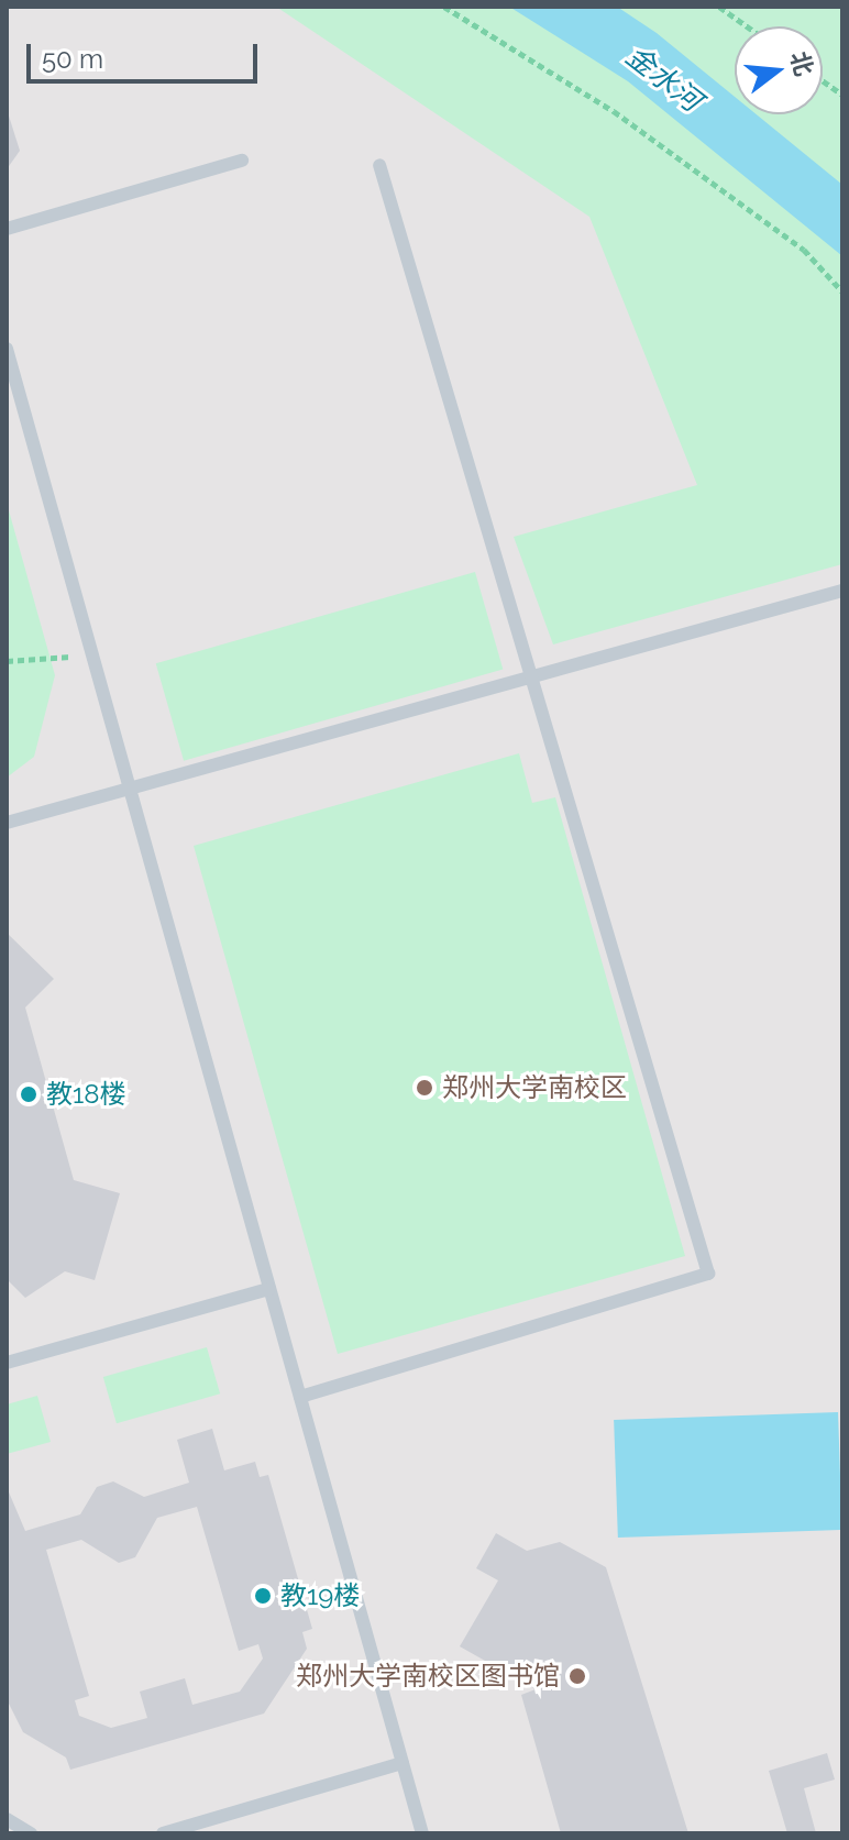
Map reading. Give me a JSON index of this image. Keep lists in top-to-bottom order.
{
  "water": ["金水河"],
  "places": [
    "郑州大学南校区",
    "教18楼",
    "教19楼",
    "郑州大学南校区图书馆"
  ],
  "scale_bar": "50 m",
  "north": "right"
}
